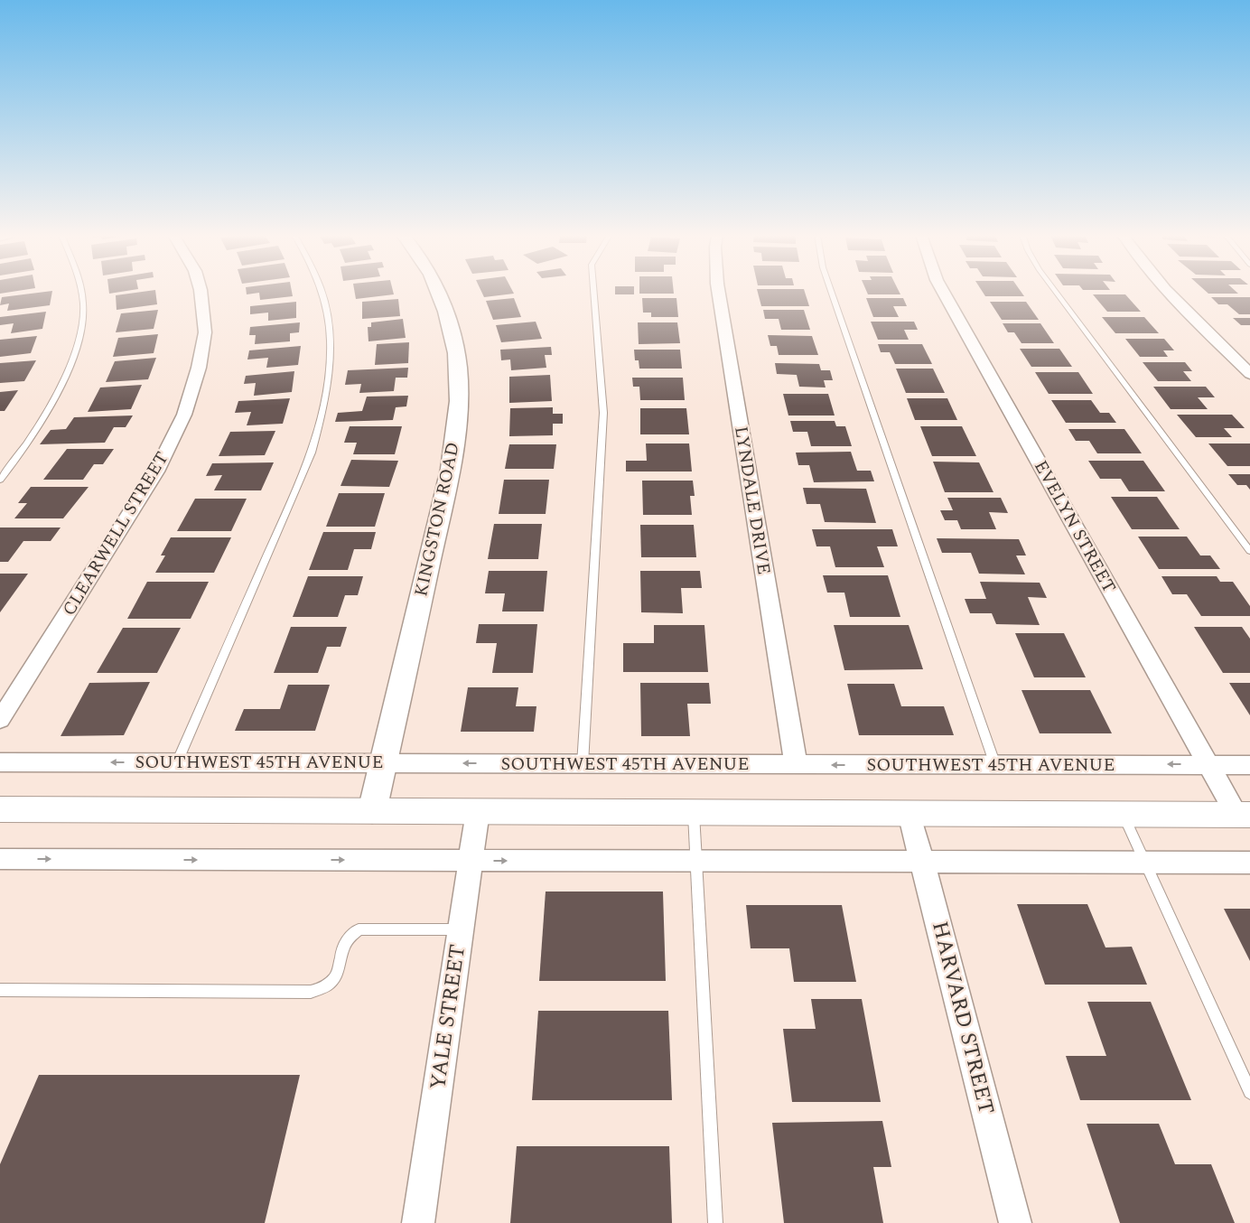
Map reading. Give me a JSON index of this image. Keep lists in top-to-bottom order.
{
  "streets": {
    "street": [
      "LYNDALE DRIVE",
      "KINGSTON ROAD",
      "EVELYN STREET",
      "CLEARWELL STREET",
      "SOUTHWEST 45TH AVENUE",
      "YALE STREET",
      "HARVARD STREET"
    ]
  },
  "crossings": [
    ["LYNDALE DRIVE", "SOUTHWEST 45TH AVENUE"],
    ["KINGSTON ROAD", "SOUTHWEST 45TH AVENUE"],
    ["EVELYN STREET", "SOUTHWEST 45TH AVENUE"]
  ]
}
